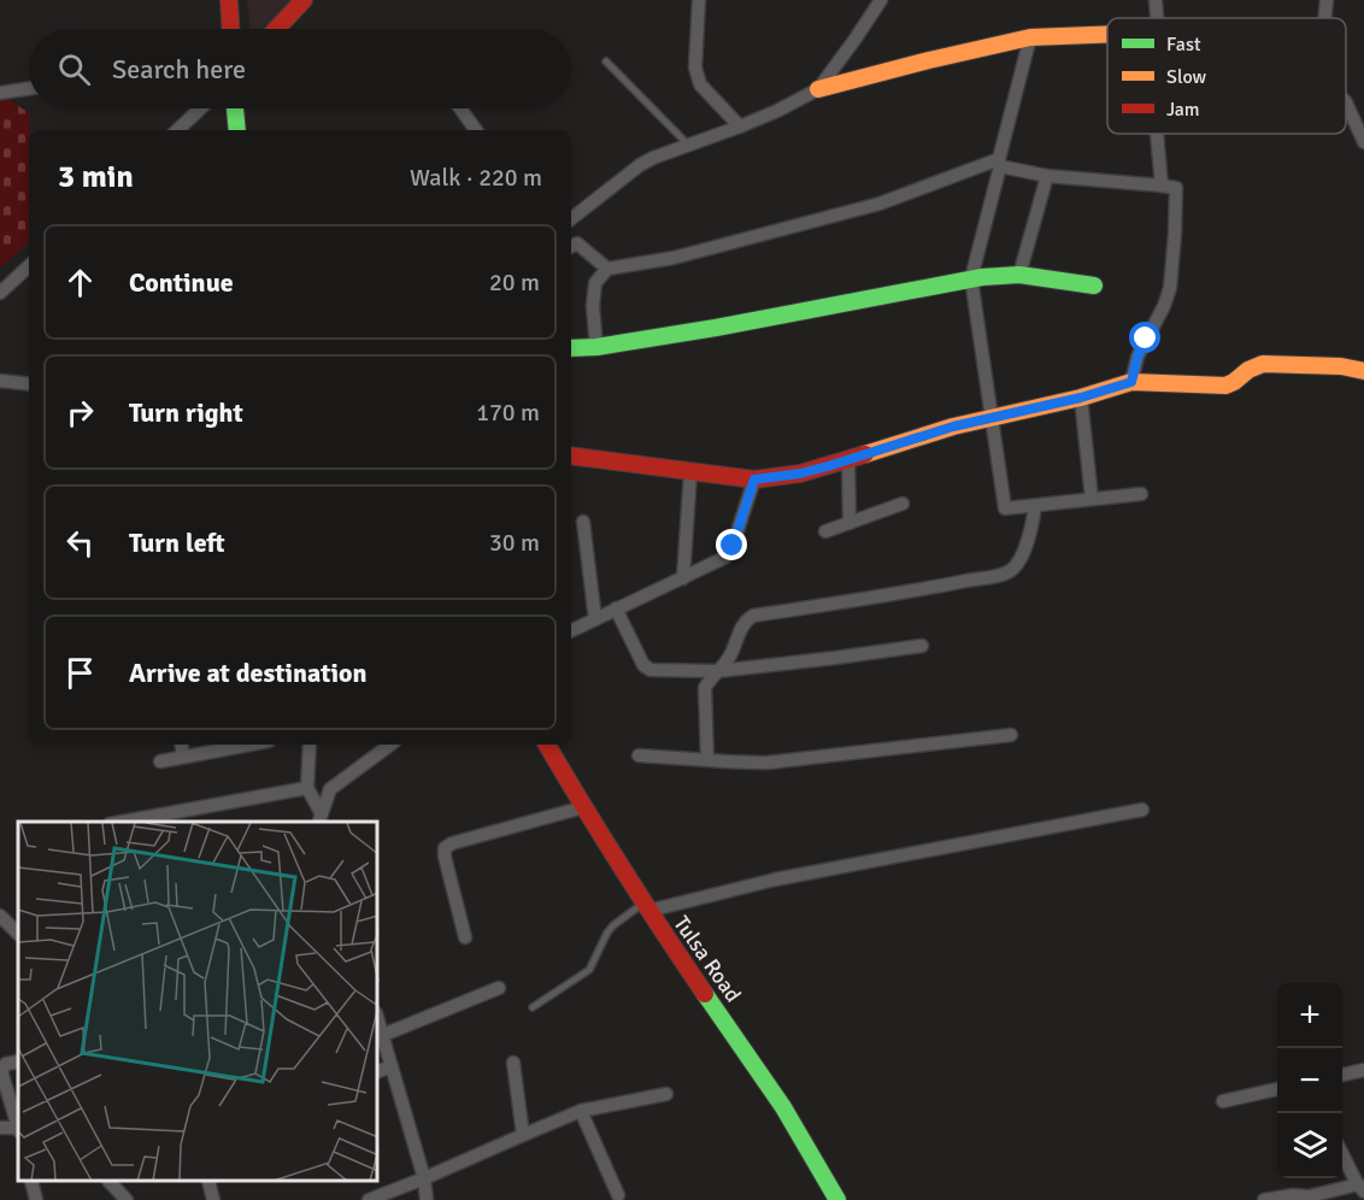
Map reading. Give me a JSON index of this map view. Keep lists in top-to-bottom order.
{
  "streets": {
    "street": ["Tulsa Road"]
  },
  "legend": ["Fast", "Slow", "Jam"],
  "page": {
    "search": "Search here",
    "heading": ["3 min", "Walk · 220 m"],
    "list": [
      ["Continue", "20 m"],
      ["Turn right", "170 m"],
      ["Turn left", "30 m"],
      "Arrive at destination"
    ],
    "map_buttons": ["+", "−"]
  }
}
